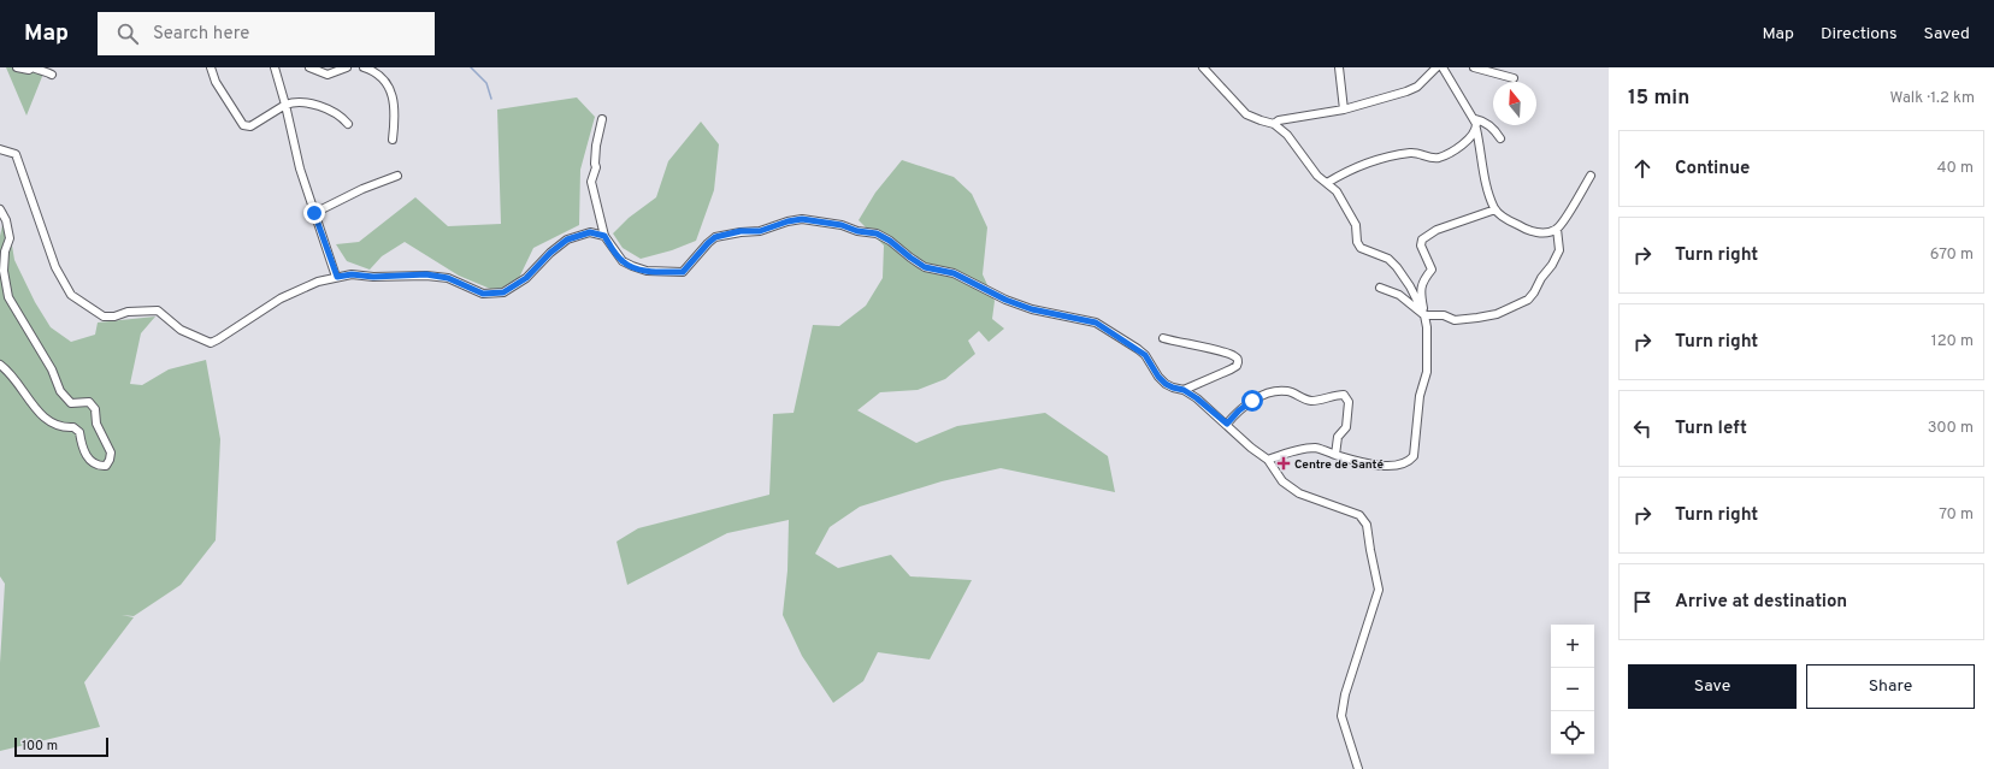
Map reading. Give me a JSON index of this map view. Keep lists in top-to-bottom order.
{
  "places": {
    "health": ["Centre de Santé"]
  },
  "scale_bar": "100 m",
  "north": "top",
  "page": {
    "header": "Map",
    "search": "Search here",
    "nav": ["Map", "Directions", "Saved"],
    "heading": ["15 min", "Walk · 1.2 km"],
    "list": [
      ["Continue", "40 m"],
      ["Turn right", "670 m"],
      ["Turn right", "120 m"],
      ["Turn left", "300 m"],
      ["Turn right", "70 m"],
      "Arrive at destination"
    ],
    "map_buttons": ["+", "−"],
    "buttons": ["Save", "Share"],
    "scale": "100 m"
  }
}
